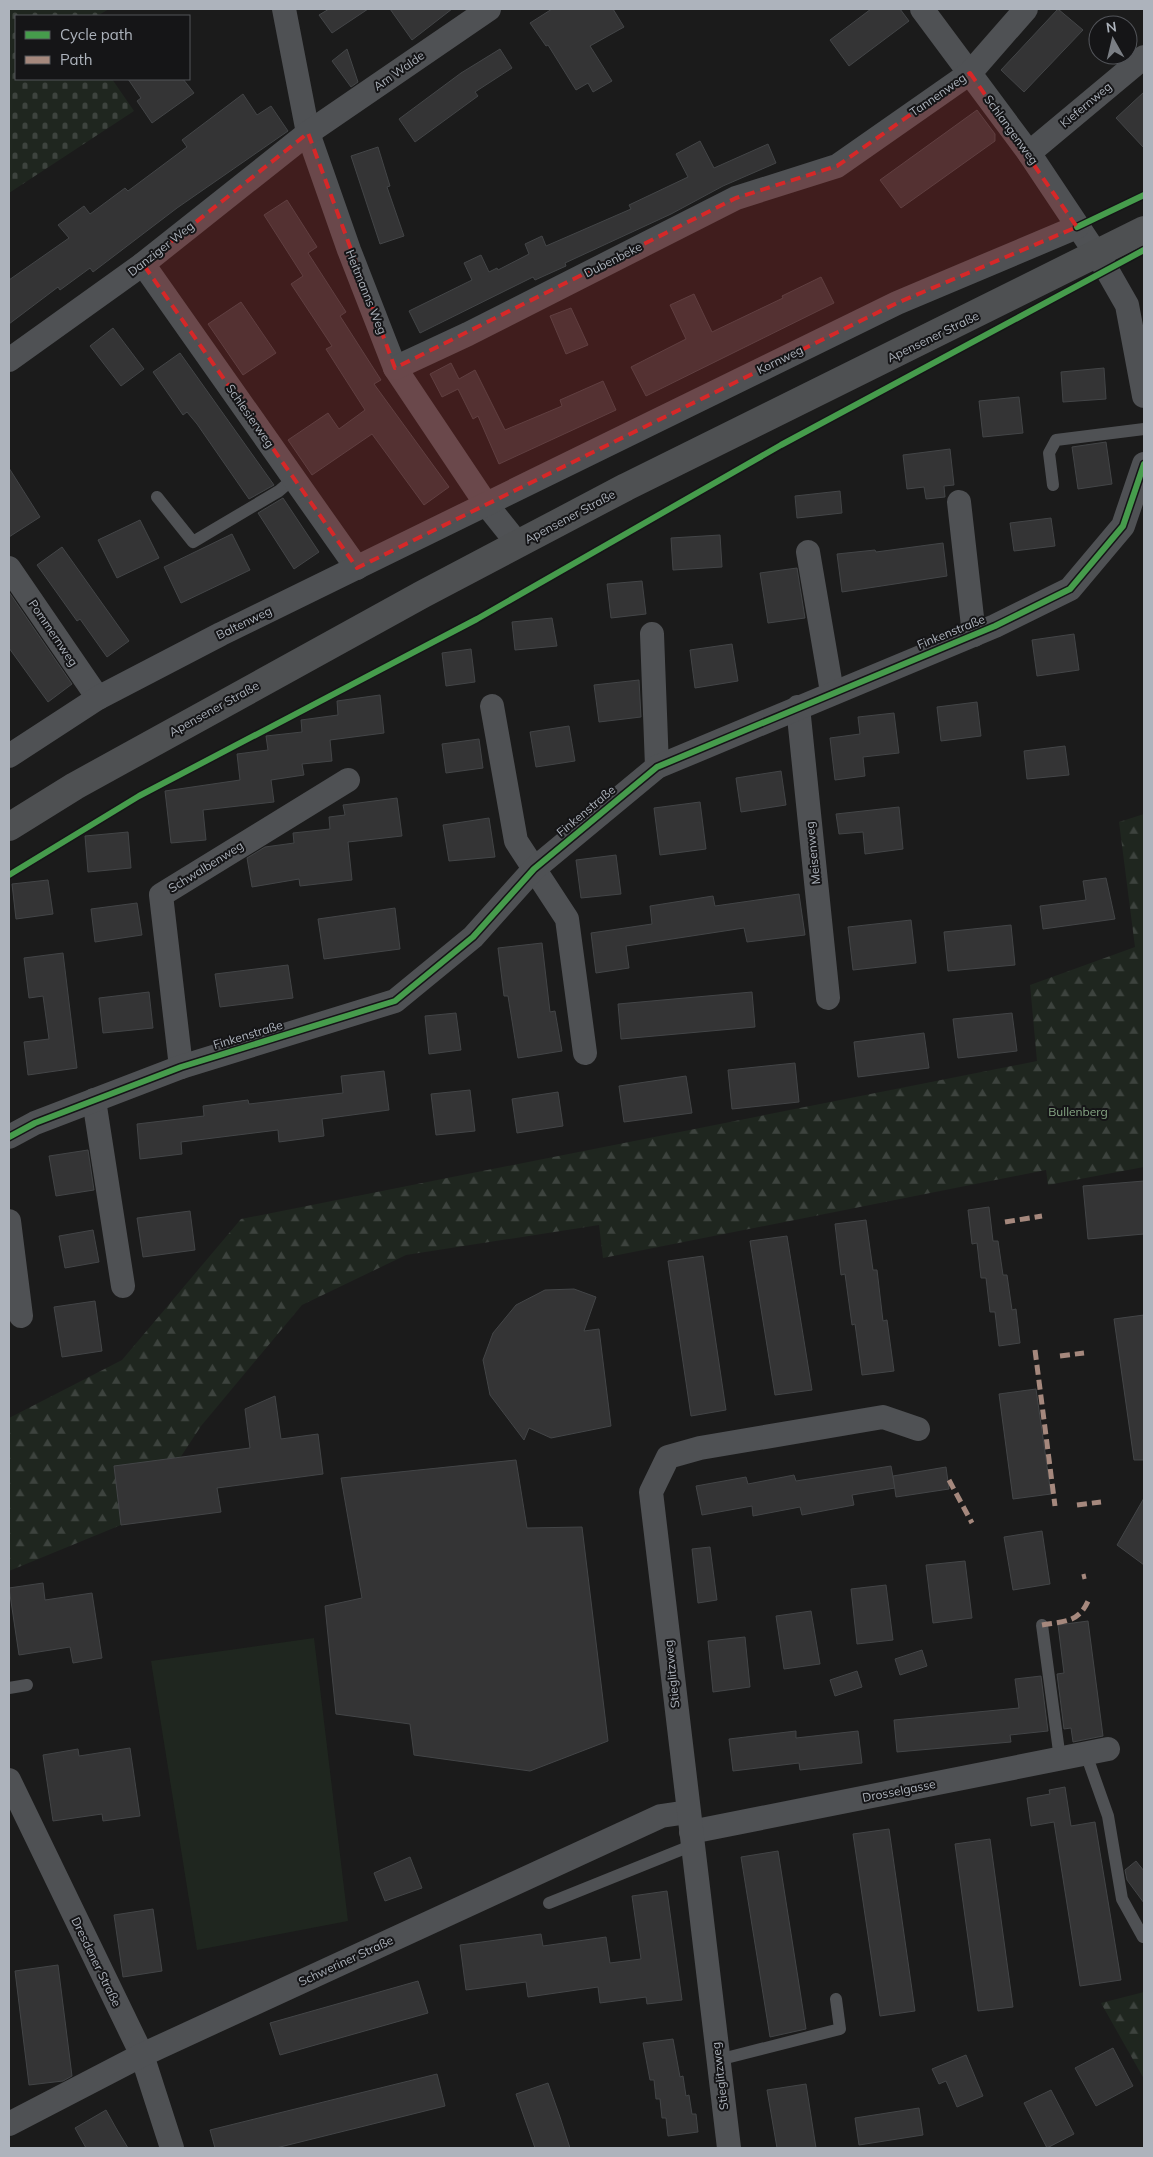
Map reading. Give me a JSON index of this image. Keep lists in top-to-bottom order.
{
  "streets": {
    "main road": ["Apensener Straße"],
    "street": [
      "Am Walde",
      "Tannenweg",
      "Kiefernweg",
      "Schlangenweg",
      "Danziger Weg",
      "Dubenbeke",
      "Heitmanns Weg",
      "Kornweg",
      "Schlesierweg",
      "Baltenweg",
      "Finkenstraße",
      "Pommernweg",
      "Meisenweg",
      "Schwalbenweg",
      "Stieglitzweg",
      "Drosselgasse",
      "Schweriner Straße",
      "Dresdener Straße"
    ]
  },
  "crossings": [
    ["Am Walde", "Danziger Weg"],
    ["Am Walde", "Heitmanns Weg"],
    ["Tannenweg", "Schlangenweg"],
    ["Tannenweg", "Dubenbeke"],
    ["Kiefernweg", "Schlangenweg"],
    ["Schlangenweg", "Apensener Straße"],
    ["Schlangenweg", "Kornweg"],
    ["Danziger Weg", "Heitmanns Weg"],
    ["Danziger Weg", "Schlesierweg"],
    ["Dubenbeke", "Heitmanns Weg"],
    ["Heitmanns Weg", "Apensener Straße"],
    ["Heitmanns Weg", "Kornweg"],
    ["Heitmanns Weg", "Baltenweg"],
    ["Kornweg", "Baltenweg"],
    ["Schlesierweg", "Baltenweg"],
    ["Baltenweg", "Pommernweg"],
    ["Finkenstraße", "Meisenweg"],
    ["Finkenstraße", "Schwalbenweg"],
    ["Stieglitzweg", "Drosselgasse"],
    ["Stieglitzweg", "Schweriner Straße"],
    ["Drosselgasse", "Schweriner Straße"],
    ["Schweriner Straße", "Dresdener Straße"]
  ],
  "parks": ["Bullenberg"],
  "legend": ["Cycle path", "Path"],
  "north": "top"
}
